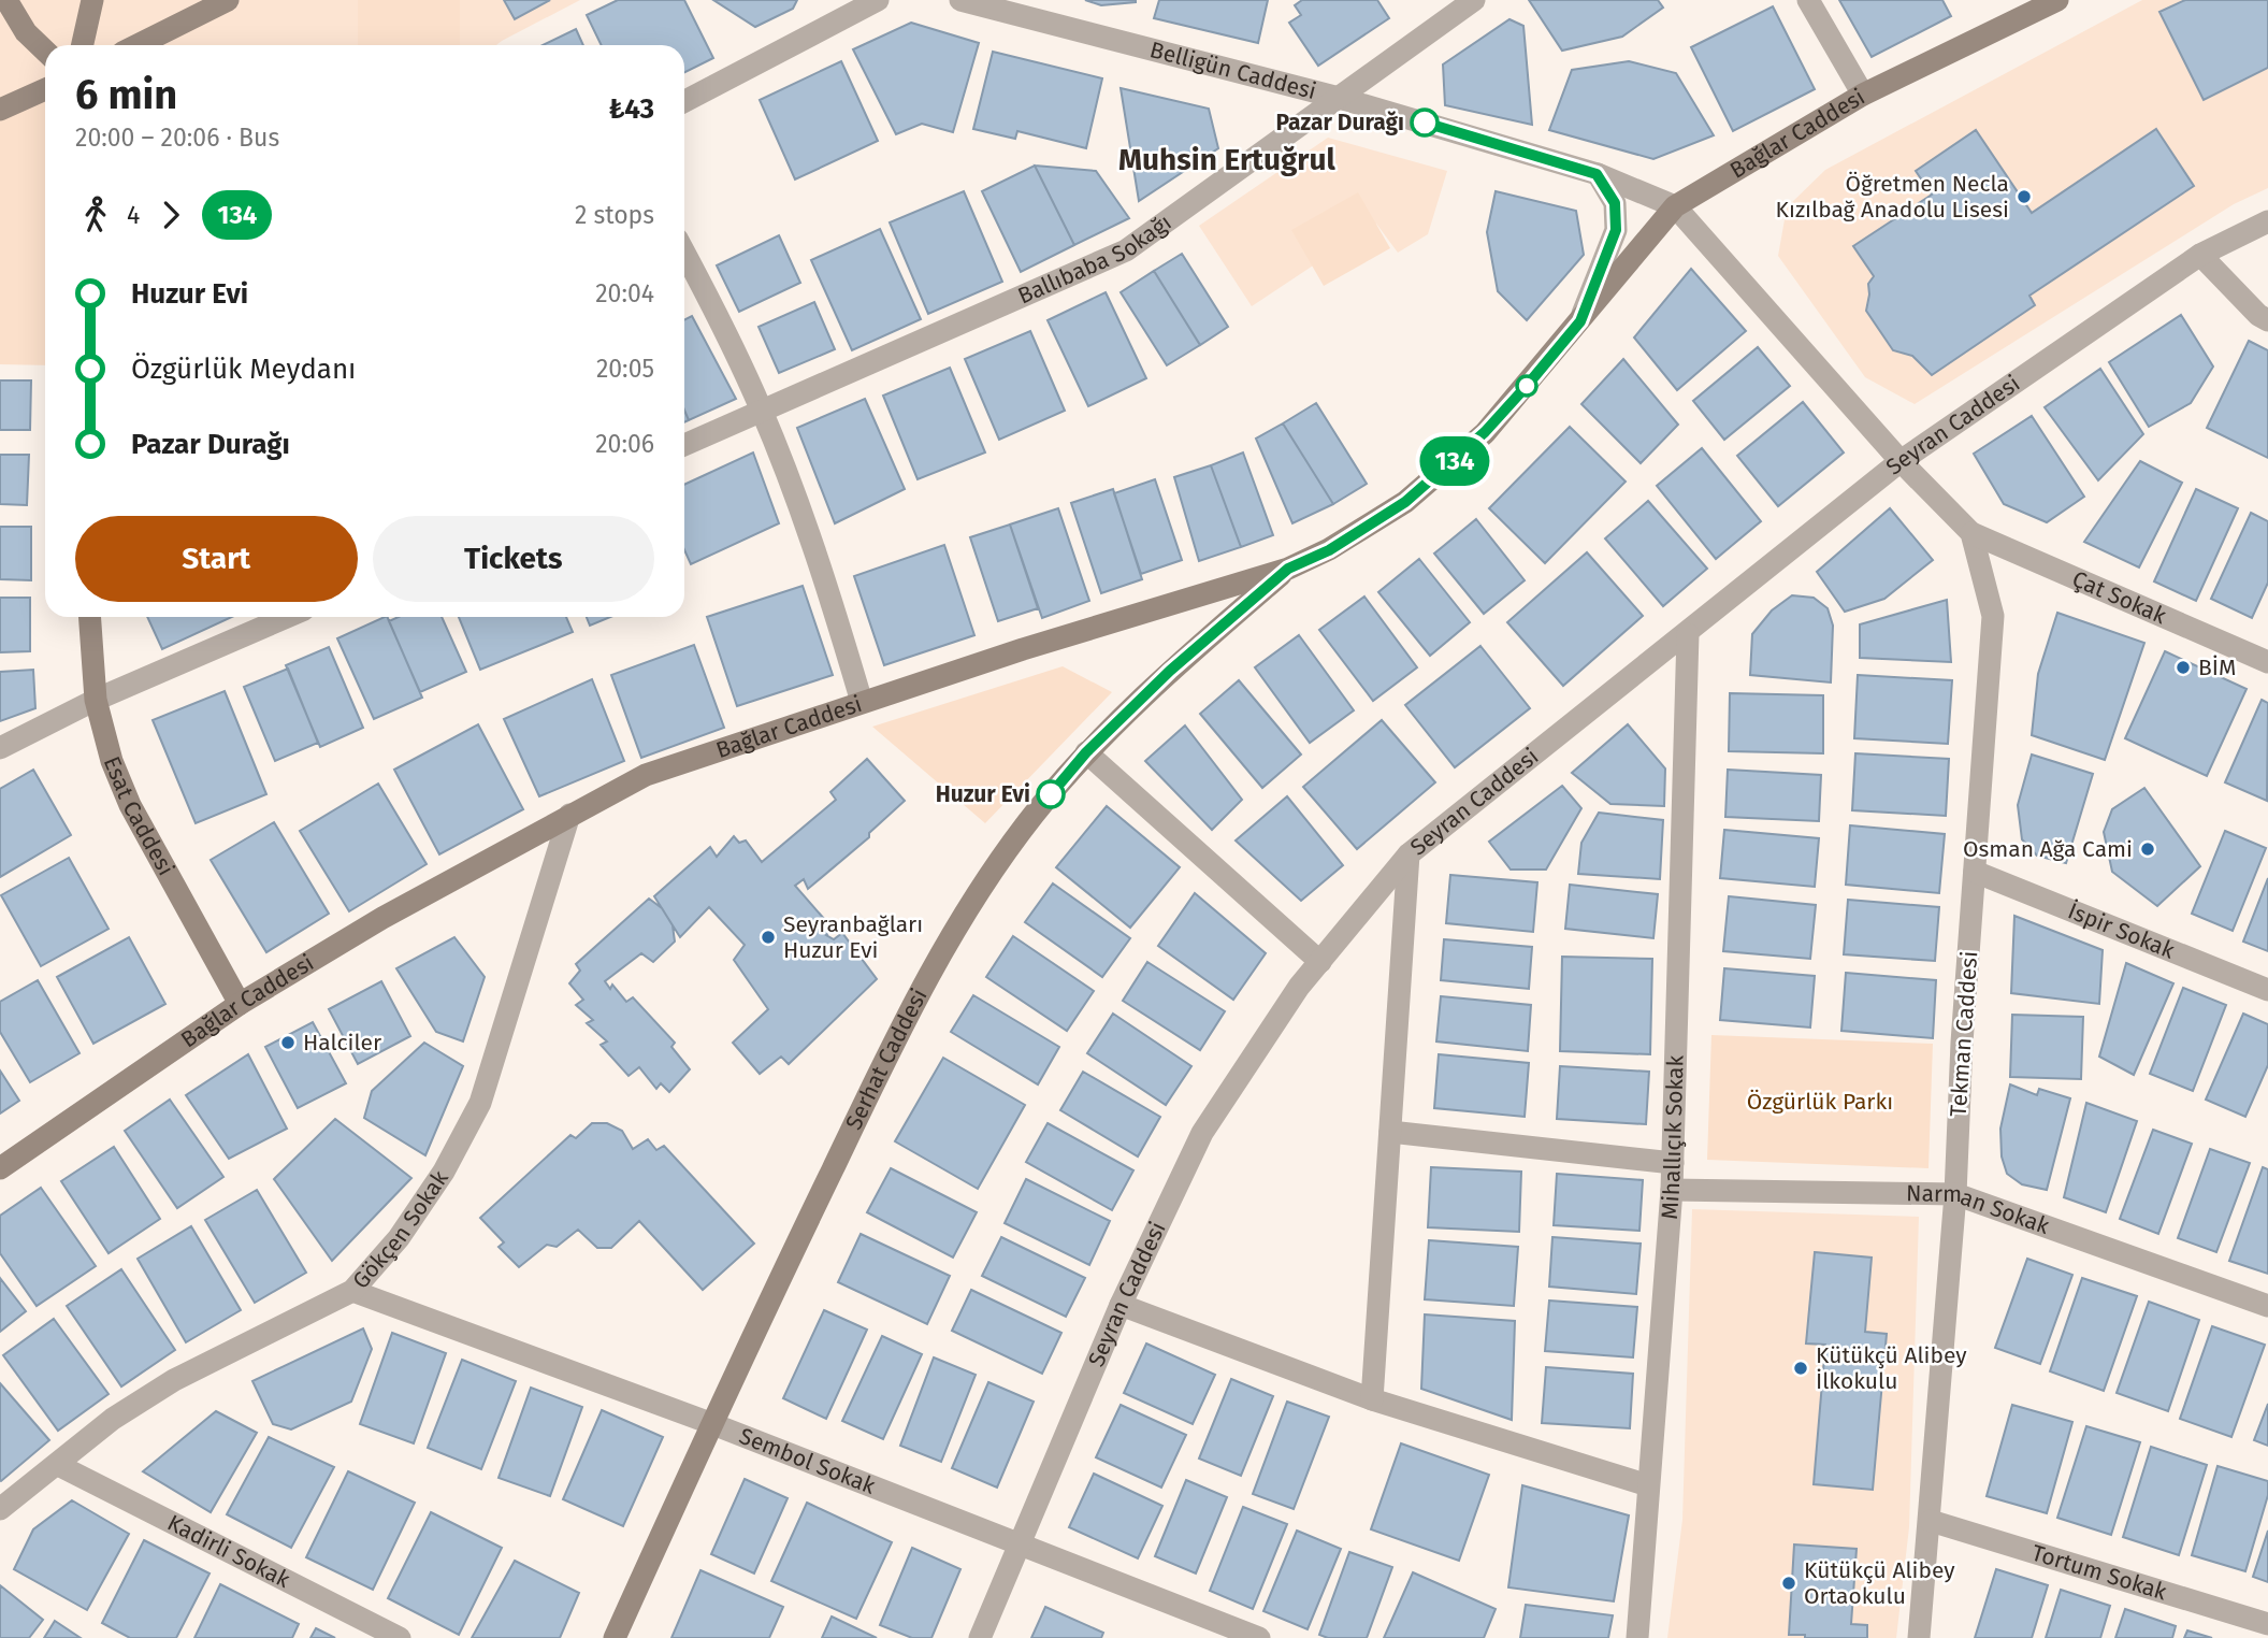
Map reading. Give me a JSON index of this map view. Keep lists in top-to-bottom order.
{
  "streets": {
    "main road": ["Bağlar Caddesi", "Esat Caddesi", "Serhat Caddesi"],
    "street": [
      "Belligün Caddesi",
      "Ballıbaba Sokağı",
      "Seyran Caddesi",
      "Çat Sokak",
      "İspir Sokak",
      "Tekman Caddesi",
      "Mihallıçık Sokak",
      "Narman Sokak",
      "Gökçen Sokak",
      "Sembol Sokak",
      "Kadirli Sokak",
      "Tortum Sokak"
    ]
  },
  "crossings": [
    ["Belligün Caddesi", "Bağlar Caddesi"],
    ["Belligün Caddesi", "Ballıbaba Sokağı"],
    ["Bağlar Caddesi", "Esat Caddesi"],
    ["Bağlar Caddesi", "Serhat Caddesi"],
    ["Bağlar Caddesi", "Gökçen Sokak"],
    ["Seyran Caddesi", "Mihallıçık Sokak"],
    ["Seyran Caddesi", "Sembol Sokak"],
    ["Çat Sokak", "Tekman Caddesi"],
    ["İspir Sokak", "Tekman Caddesi"],
    ["Tekman Caddesi", "Narman Sokak"],
    ["Tekman Caddesi", "Tortum Sokak"],
    ["Serhat Caddesi", "Sembol Sokak"],
    ["Mihallıçık Sokak", "Narman Sokak"],
    ["Gökçen Sokak", "Sembol Sokak"],
    ["Gökçen Sokak", "Kadirli Sokak"]
  ],
  "districts": ["Muhsin Ertuğrul"],
  "parks": ["Özgürlük Parkı"],
  "places": [
    "Pazar Durağı",
    "Öğretmen Necla Kızılbağ Anadolu Lisesi",
    "BİM",
    "Huzur Evi",
    "Osman Ağa Cami",
    "Seyranbağları Huzur Evi",
    "Halciler",
    "Kütükçü Alibey İlkokulu",
    "Kütükçü Alibey Ortaokulu"
  ],
  "lines": ["bus line 134"],
  "page": {
    "on_map": "134",
    "heading": ["6 min", "20:00 – 20:06 · Bus", "₺43"],
    "legs": ["4", "134", "2 stops"],
    "list": [
      {
        "name": "Huzur Evi",
        "value": "20:04"
      },
      {
        "name": "Özgürlük Meydanı",
        "value": "20:05"
      },
      {
        "name": "Pazar Durağı",
        "value": "20:06"
      }
    ],
    "buttons": ["Start", "Tickets"]
  }
}
